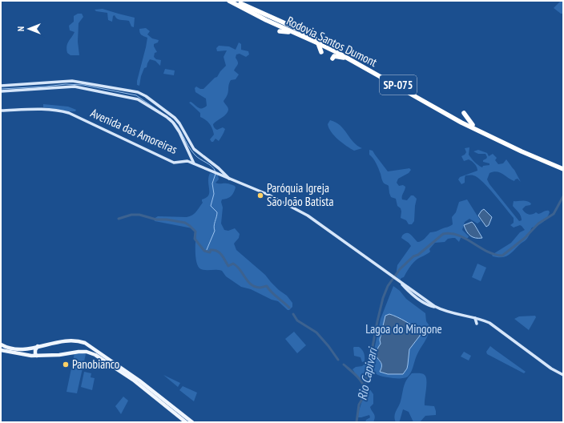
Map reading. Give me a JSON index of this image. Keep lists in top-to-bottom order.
{
  "streets": {
    "highway": ["Rodovia Santos Dumont", "SP-075"],
    "main road": ["Avenida das Amoreiras"]
  },
  "water": ["Rio Capivari"],
  "parks": ["Lagoa do Mingone"],
  "places": ["Paróquia Igreja São João Batista", "Panobianco"],
  "north": "left"
}
